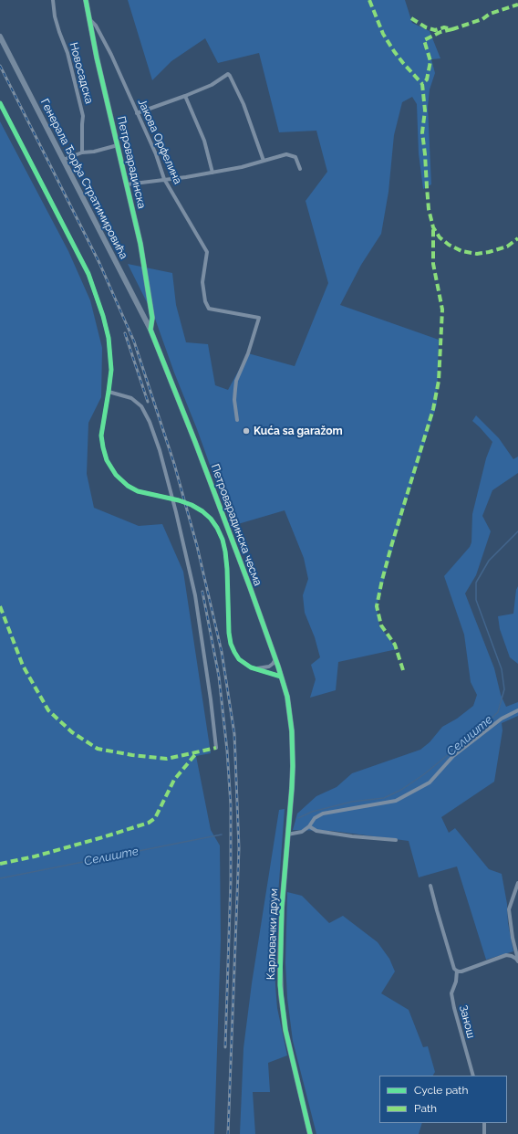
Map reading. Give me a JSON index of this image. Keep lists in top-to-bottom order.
{
  "streets": {
    "main road": [
      "Петроварадинска",
      "Генерала Ђорђа Стратимировића",
      "Петроварадинска чесма",
      "Карловачки друм"
    ],
    "street": ["Новосадска", "Јакова Орфелина", "Занош"]
  },
  "crossings": [
    ["Јакова Орфелина", "Петроварадинска"],
    ["Петроварадинска", "Генерала Ђорђа Стратимировића"],
    ["Петроварадинска", "Петроварадинска чесма"],
    ["Генерала Ђорђа Стратимировића", "Петроварадинска чесма"],
    ["Петроварадинска чесма", "Карловачки друм"]
  ],
  "water": ["Селиште"],
  "places": ["Kuća sa garažom"],
  "legend": ["Cycle path", "Path"]
}
